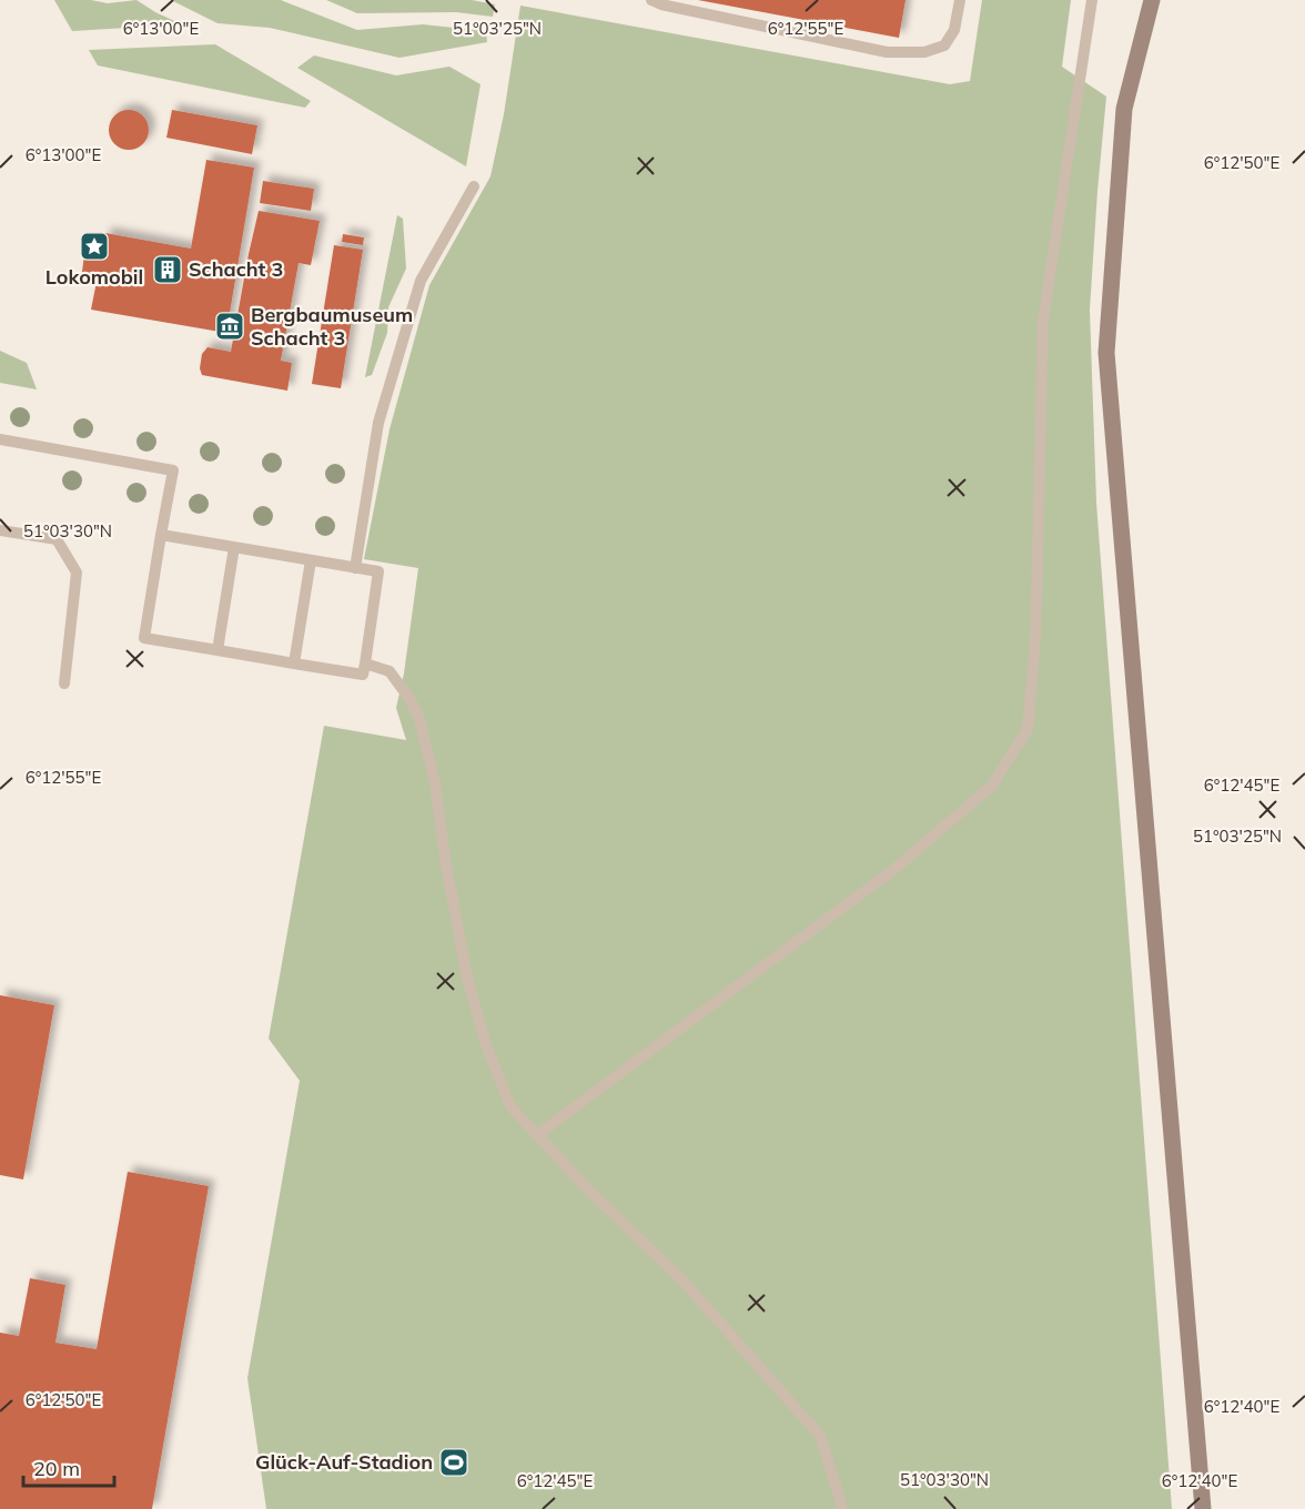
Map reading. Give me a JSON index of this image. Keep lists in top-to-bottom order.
{
  "places": {
    "place": ["Lokomobil"],
    "building": ["Schacht 3"],
    "museum": ["Bergbaumuseum Schacht 3"],
    "sports": ["Glück-Auf-Stadion"]
  },
  "scale_bar": "20 m",
  "coordinates": [
    "6°13'00\"E",
    "6°12'55\"E",
    "51°03'25\"N",
    "6°12'50\"E",
    "51°03'30\"N",
    "6°12'45\"E",
    "6°12'40\"E"
  ]
}
